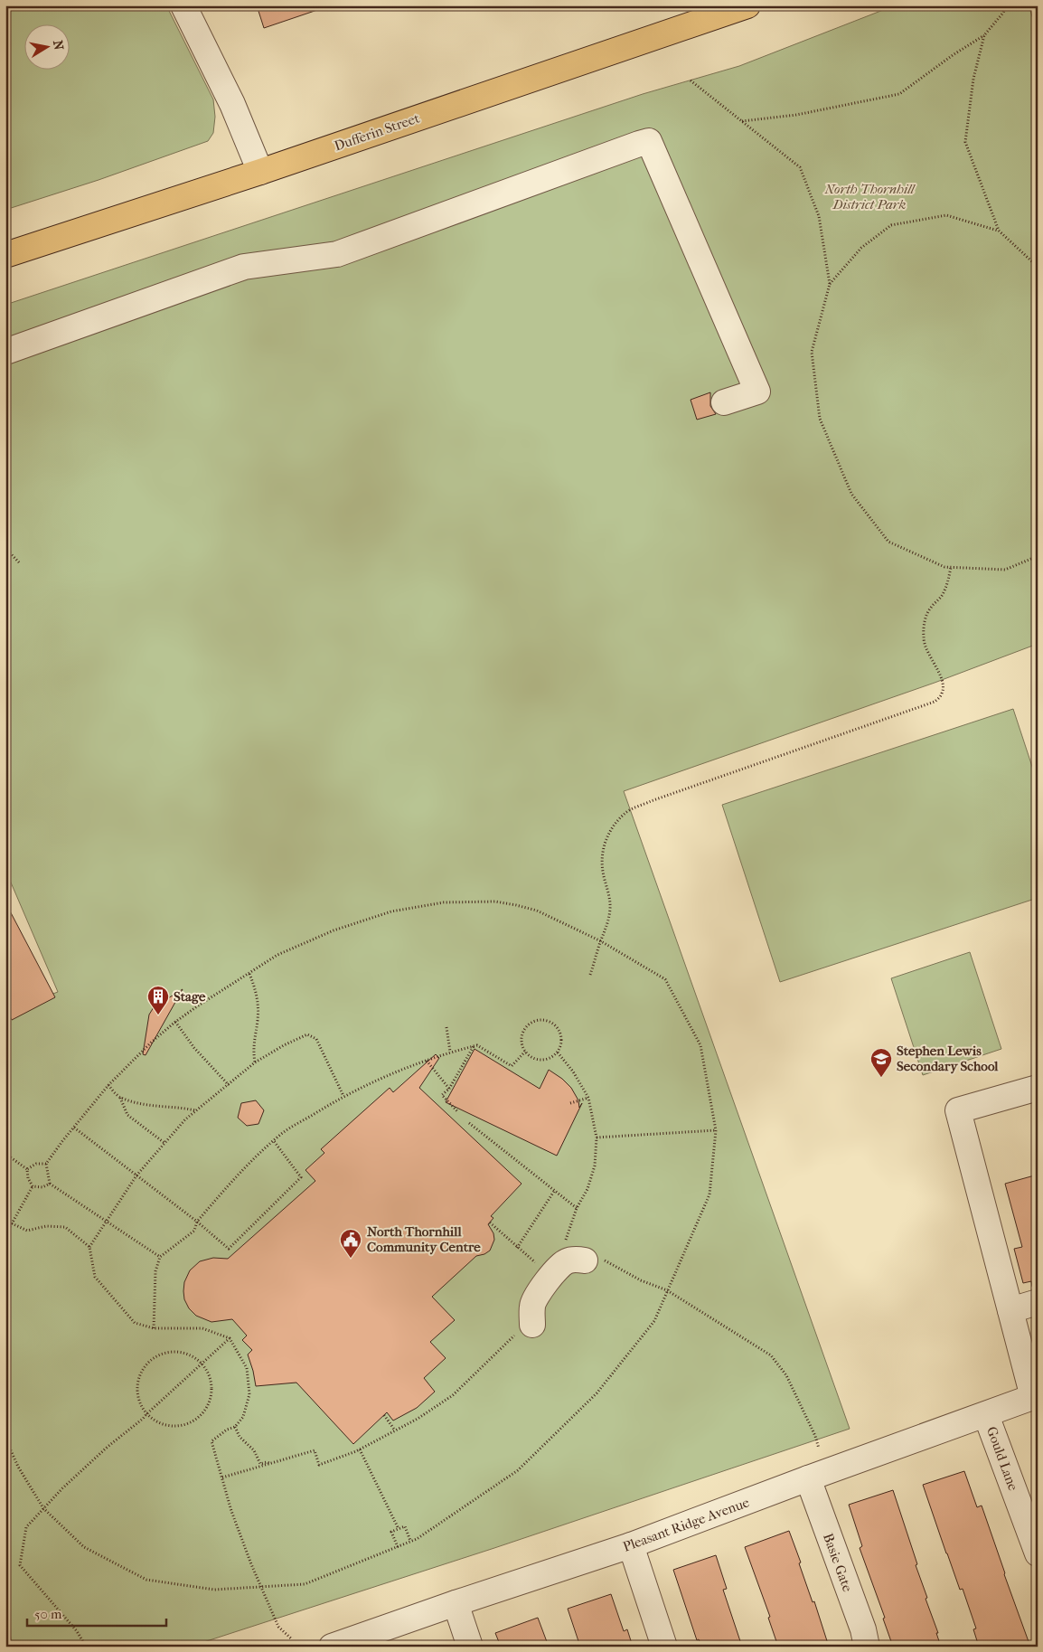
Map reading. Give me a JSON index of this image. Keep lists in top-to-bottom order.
{
  "streets": {
    "main road": ["Dufferin Street"],
    "street": ["Gould Lane", "Pleasant Ridge Avenue", "Basie Gate"]
  },
  "crossings": [
    ["Gould Lane", "Pleasant Ridge Avenue"],
    ["Pleasant Ridge Avenue", "Basie Gate"]
  ],
  "parks": ["North Thornhill District Park"],
  "places": {
    "building": ["Stage"],
    "school or university": ["Stephen Lewis Secondary School"],
    "public building": ["North Thornhill Community Centre"]
  },
  "scale_bar": "50 m",
  "north": "right"
}
